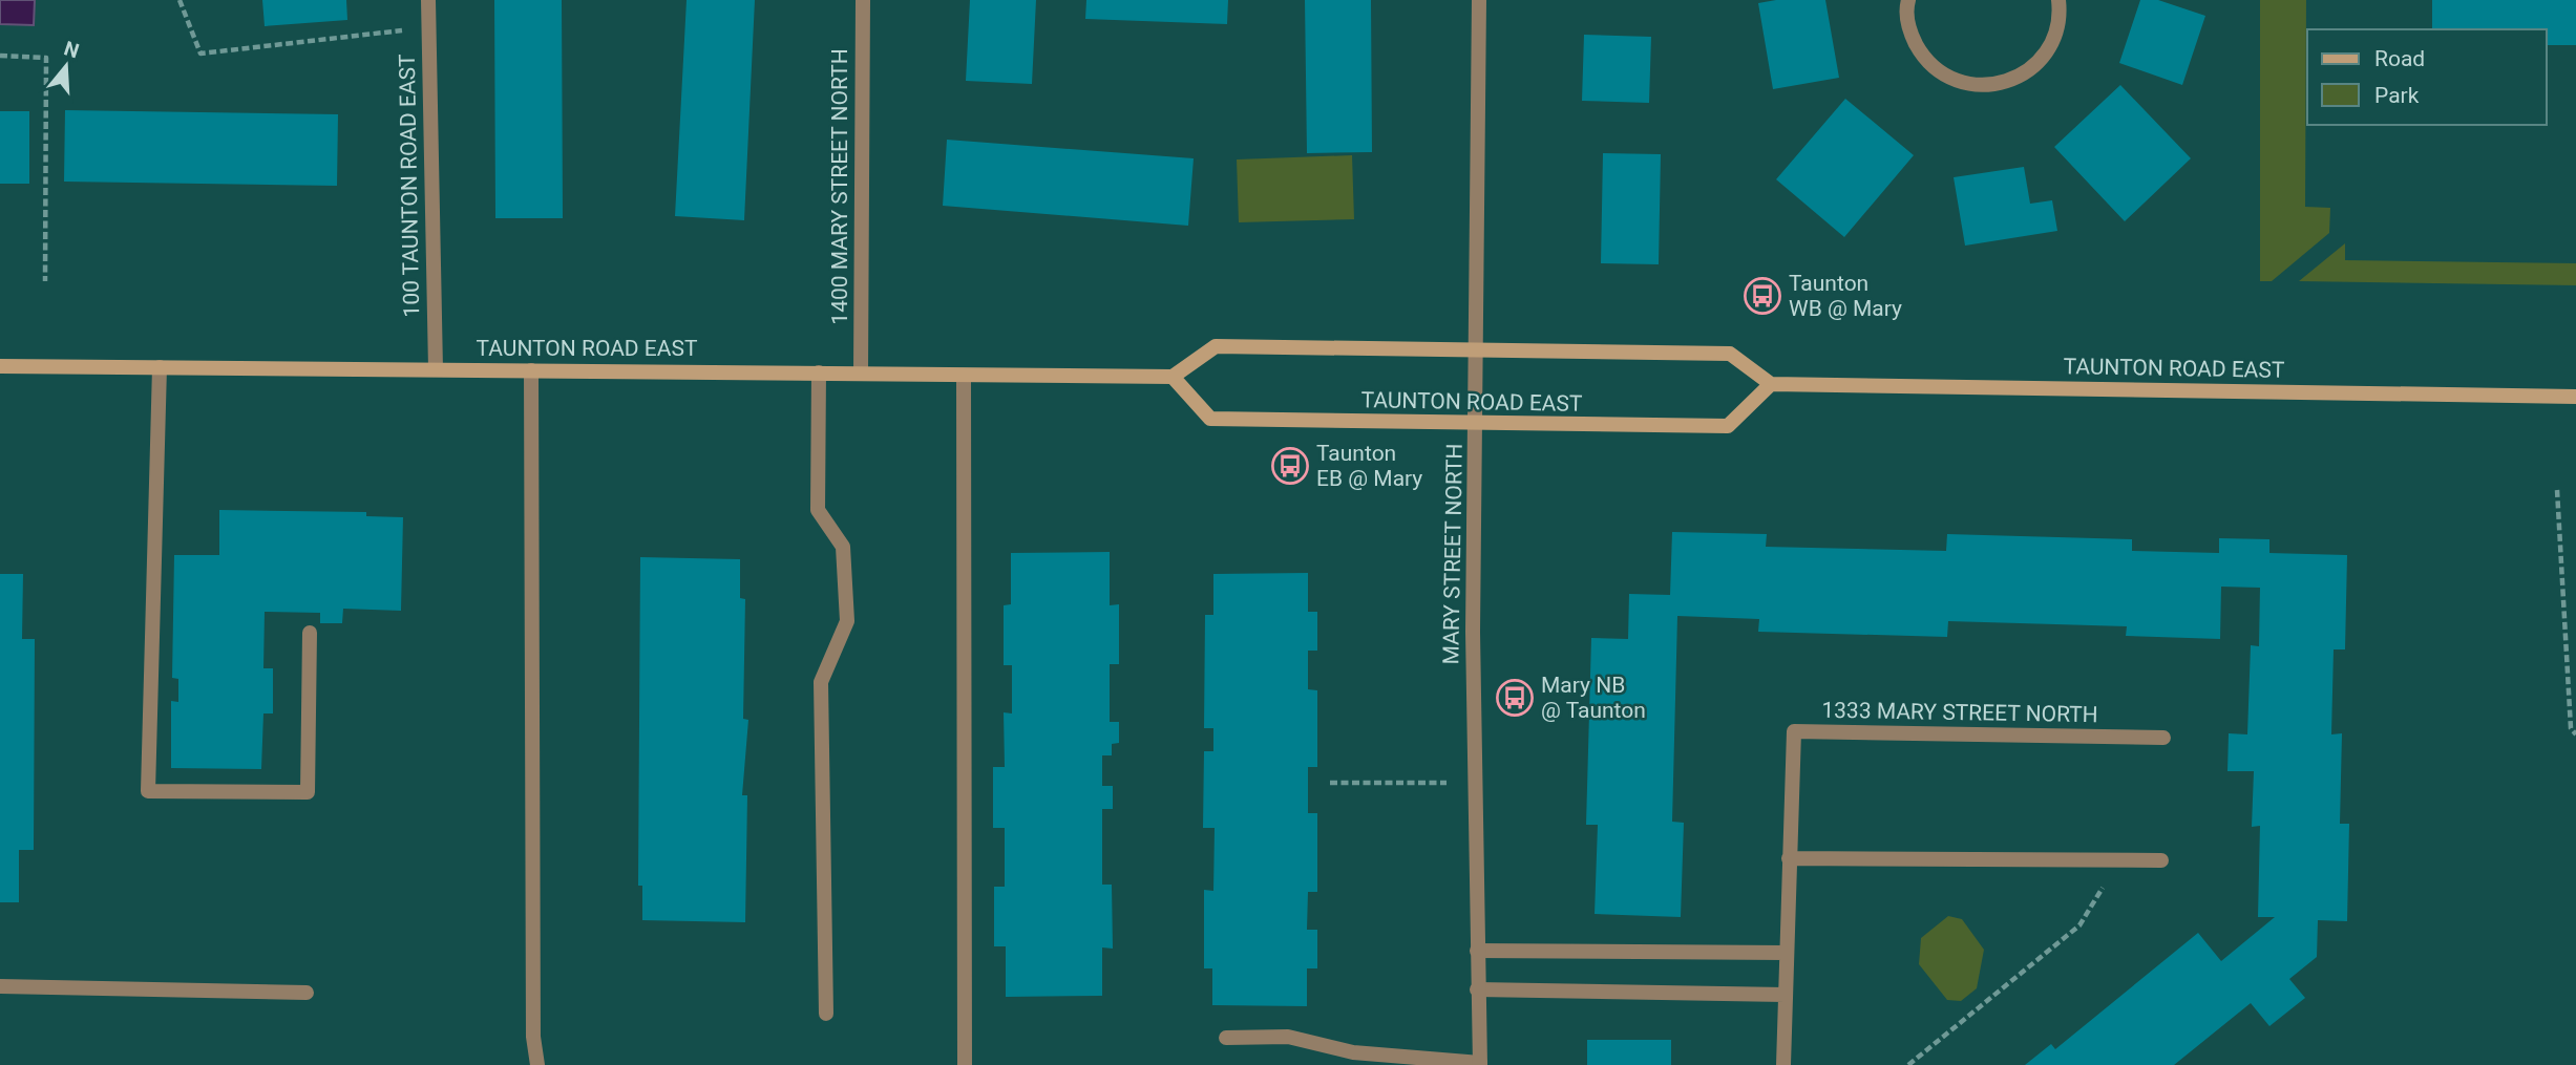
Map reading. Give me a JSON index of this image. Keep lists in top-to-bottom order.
{
  "streets": {
    "main road": ["TAUNTON ROAD EAST"],
    "street": [
      "100 TAUNTON ROAD EAST",
      "1400 MARY STREET NORTH",
      "MARY STREET NORTH",
      "1333 MARY STREET NORTH"
    ]
  },
  "crossings": [
    ["100 TAUNTON ROAD EAST", "TAUNTON ROAD EAST"],
    ["1400 MARY STREET NORTH", "TAUNTON ROAD EAST"],
    ["TAUNTON ROAD EAST", "MARY STREET NORTH"]
  ],
  "places": {
    "bus stop": ["Taunton WB @ Mary", "Taunton EB @ Mary", "Mary NB @ Taunton"]
  },
  "legend": ["Road", "Park"],
  "north": "top"
}
